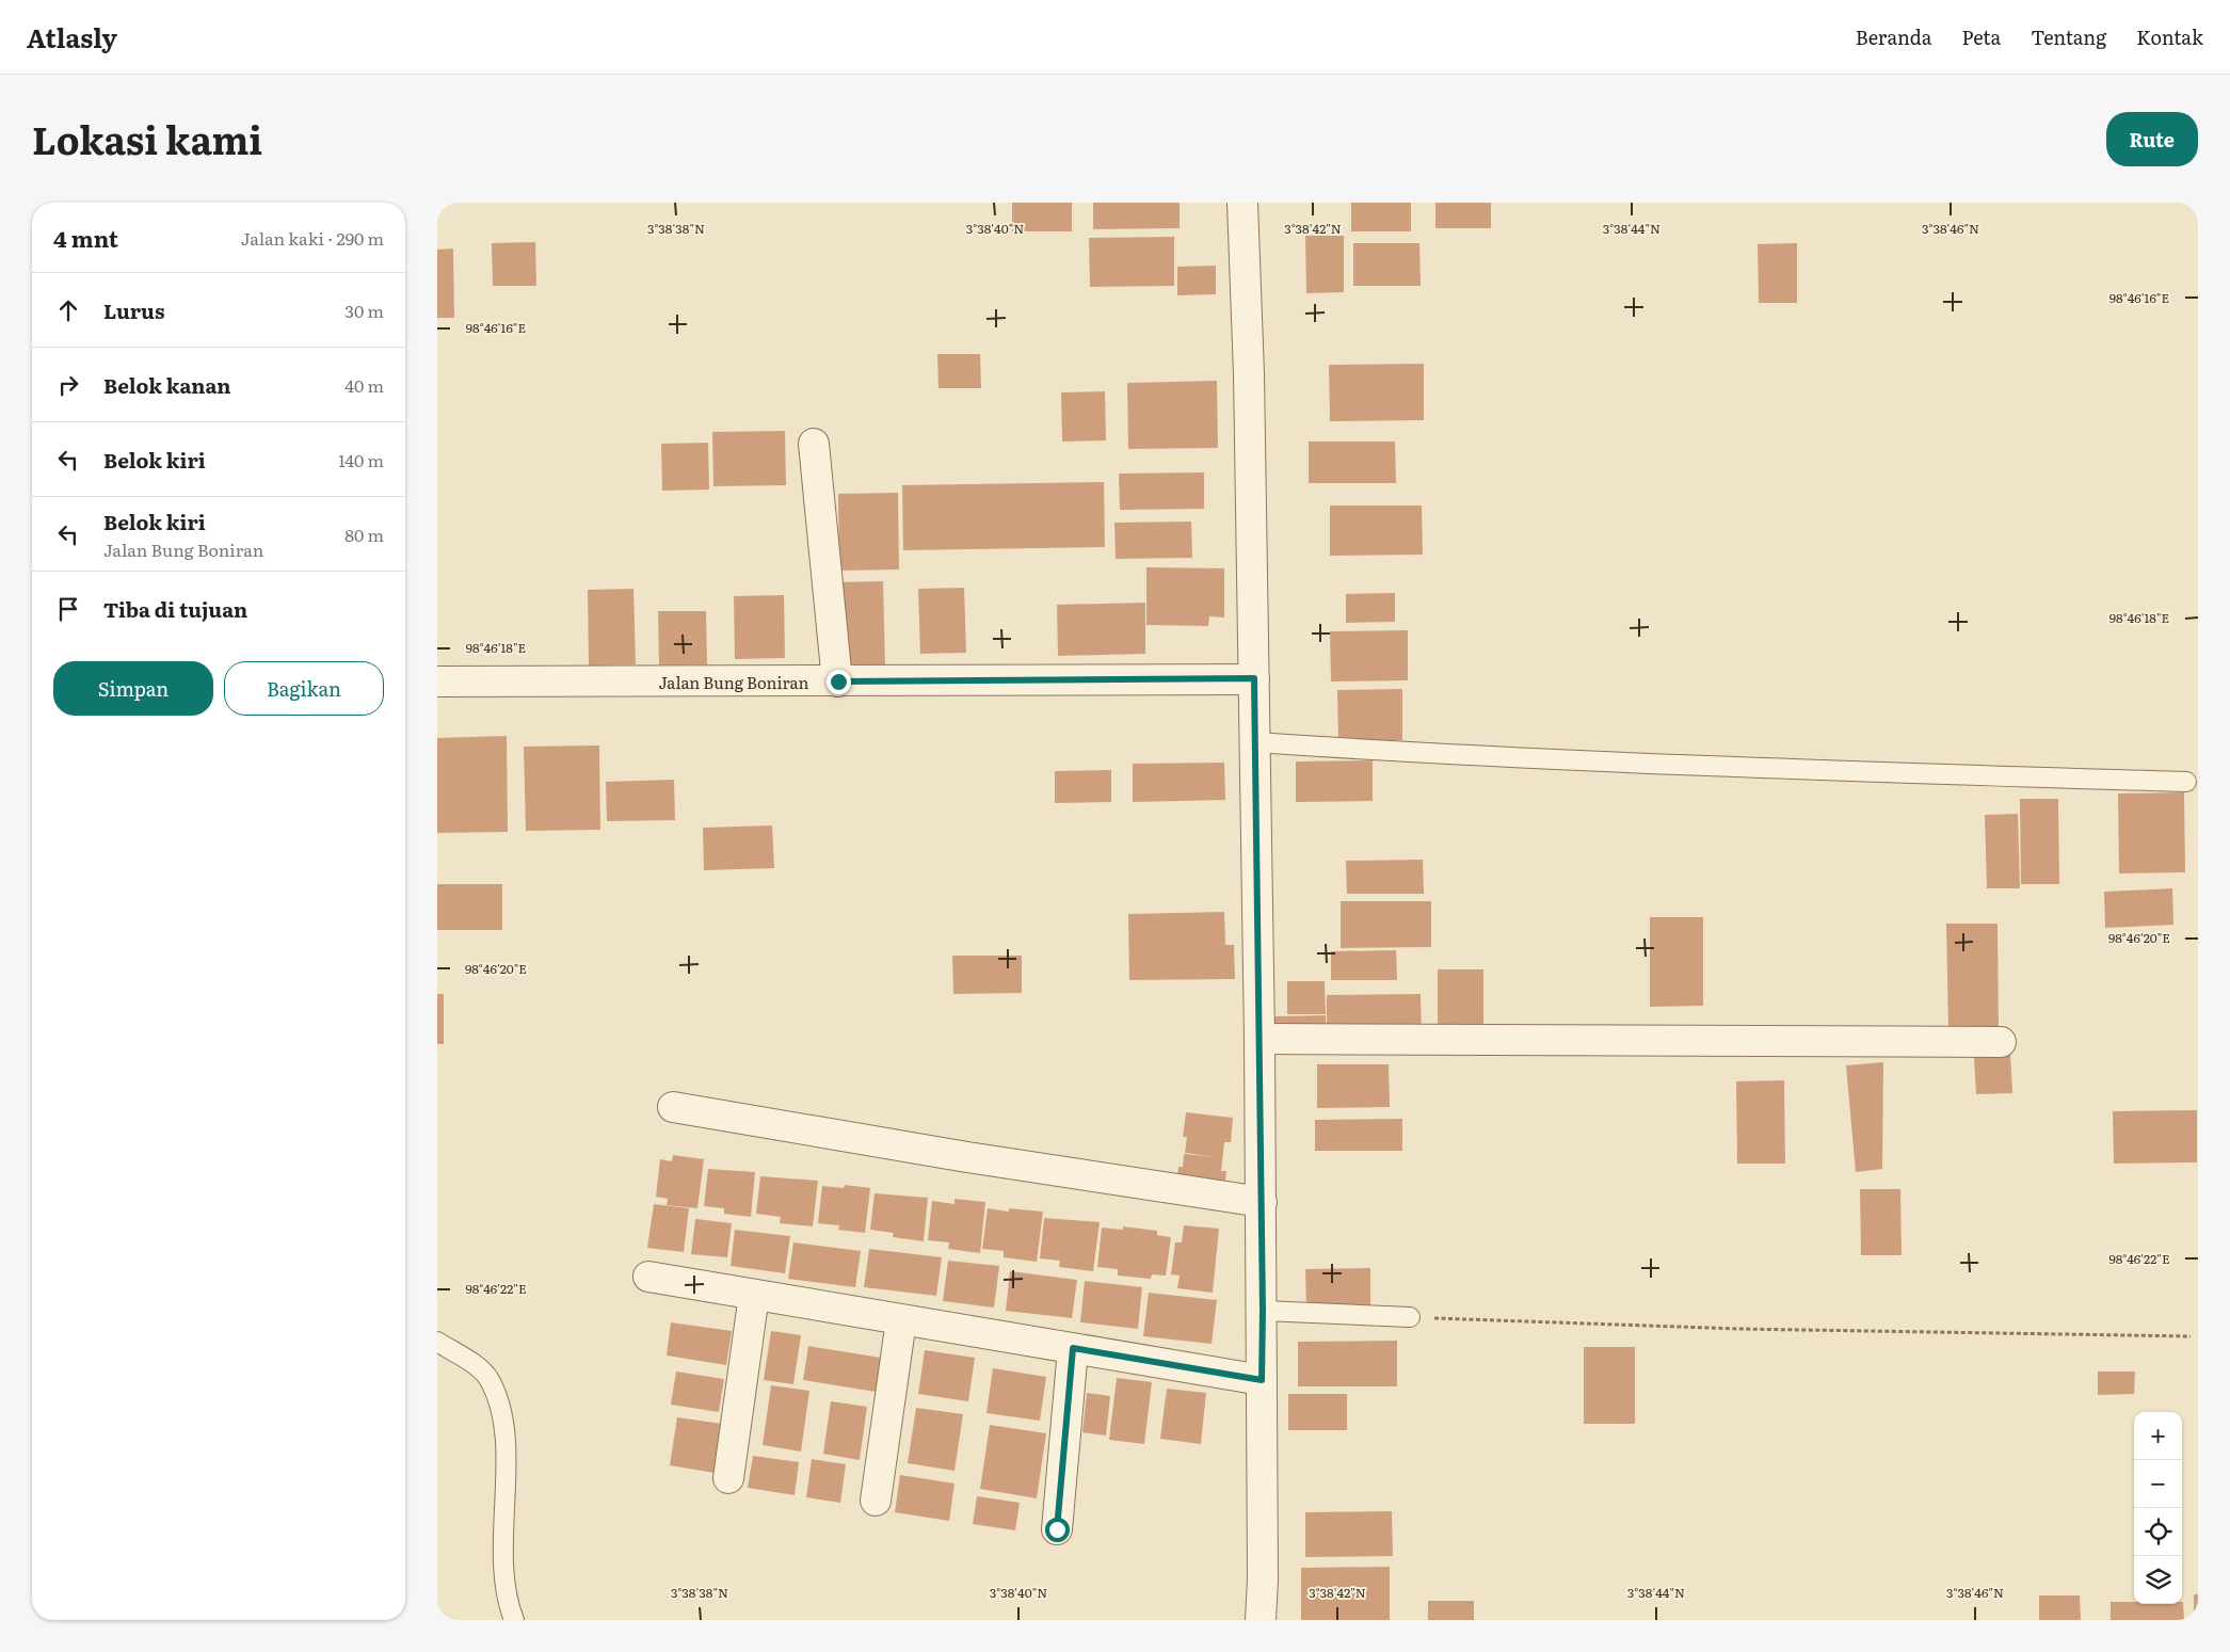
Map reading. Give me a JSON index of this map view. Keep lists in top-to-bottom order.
{
  "streets": {
    "street": ["Jalan Bung Boniran"]
  },
  "page": {
    "header": "Atlasly",
    "nav": [
      "Beranda",
      "Peta",
      "Tentang",
      "Kontak"
    ],
    "title": "Lokasi kami",
    "buttons": [
      "Rute",
      ["Simpan", "Bagikan"]
    ],
    "heading": ["4 mnt", "Jalan kaki · 290 m"],
    "list": [
      ["Lurus", "30 m"],
      ["Belok kanan", "40 m"],
      ["Belok kiri", "140 m"],
      ["Belok kiri", "Jalan Bung Boniran", "80 m"],
      "Tiba di tujuan"
    ],
    "map_buttons": ["+", "−"]
  },
  "coordinates": [
    "3°38'38\"N",
    "3°38'40\"N",
    "3°38'42\"N",
    "3°38'44\"N",
    "3°38'46\"N",
    "98°46'16\"E",
    "98°46'18\"E",
    "98°46'20\"E",
    "98°46'22\"E"
  ]
}
